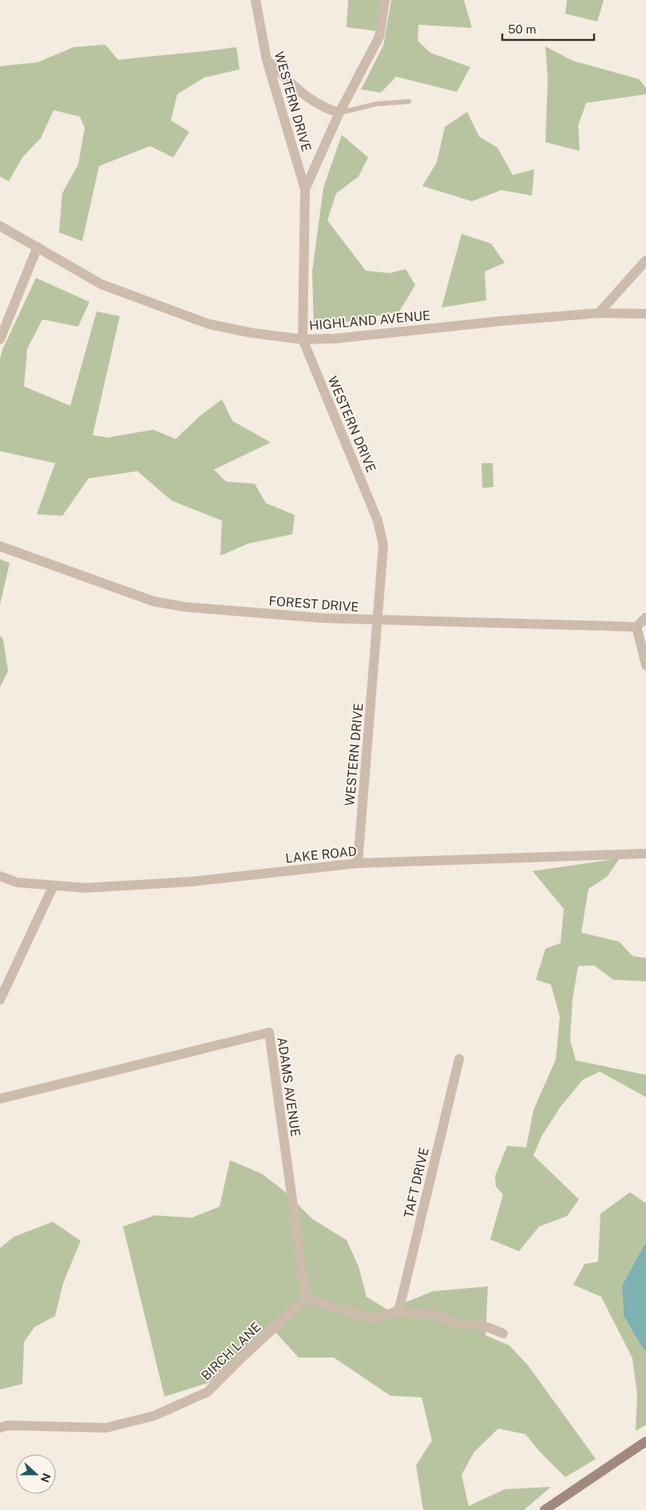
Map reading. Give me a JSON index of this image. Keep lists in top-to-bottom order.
{
  "streets": {
    "street": [
      "WESTERN DRIVE",
      "HIGHLAND AVENUE",
      "FOREST DRIVE",
      "LAKE ROAD",
      "ADAMS AVENUE",
      "TAFT DRIVE",
      "BIRCH LANE"
    ]
  },
  "crossings": [
    ["WESTERN DRIVE", "HIGHLAND AVENUE"],
    ["WESTERN DRIVE", "FOREST DRIVE"],
    ["WESTERN DRIVE", "LAKE ROAD"],
    ["ADAMS AVENUE", "BIRCH LANE"]
  ],
  "scale_bar": "50 m",
  "north": "right"
}
